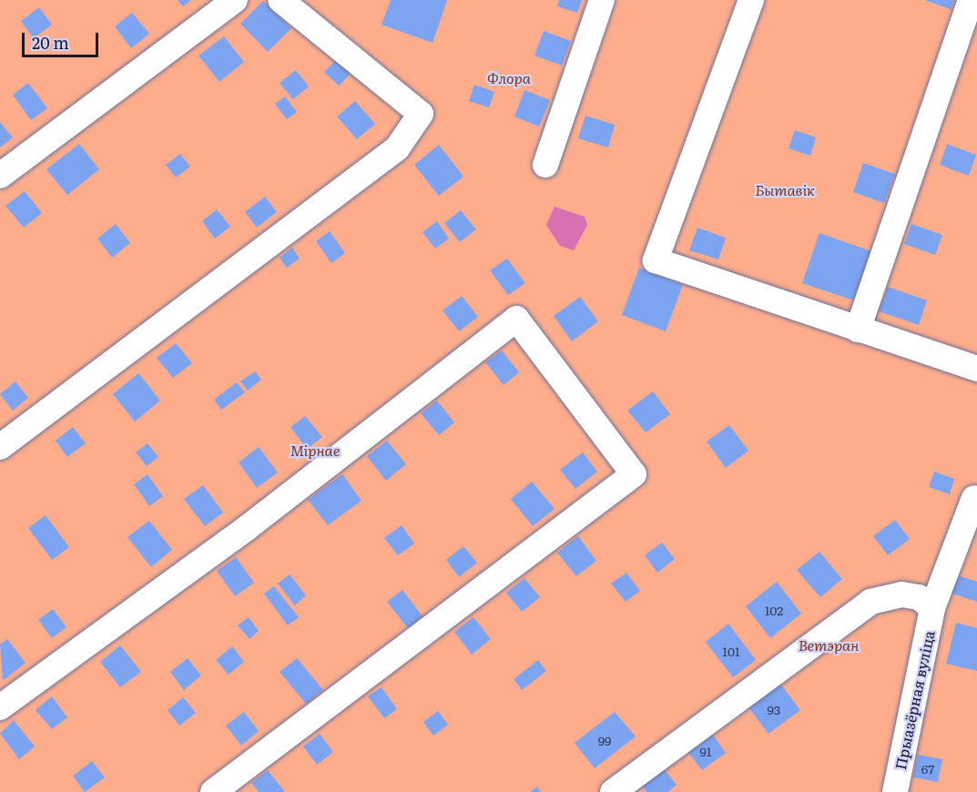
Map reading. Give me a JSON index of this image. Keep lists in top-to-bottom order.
{
  "streets": {
    "lane": ["Прыазёрная вуліца"]
  },
  "parks": [
    "Флора",
    "Бытавік",
    "Мірнае",
    "Ветэран"
  ],
  "house_numbers": [
    "102",
    "101",
    "93",
    "99",
    "91",
    "67"
  ],
  "scale_bar": "20 m"
}
